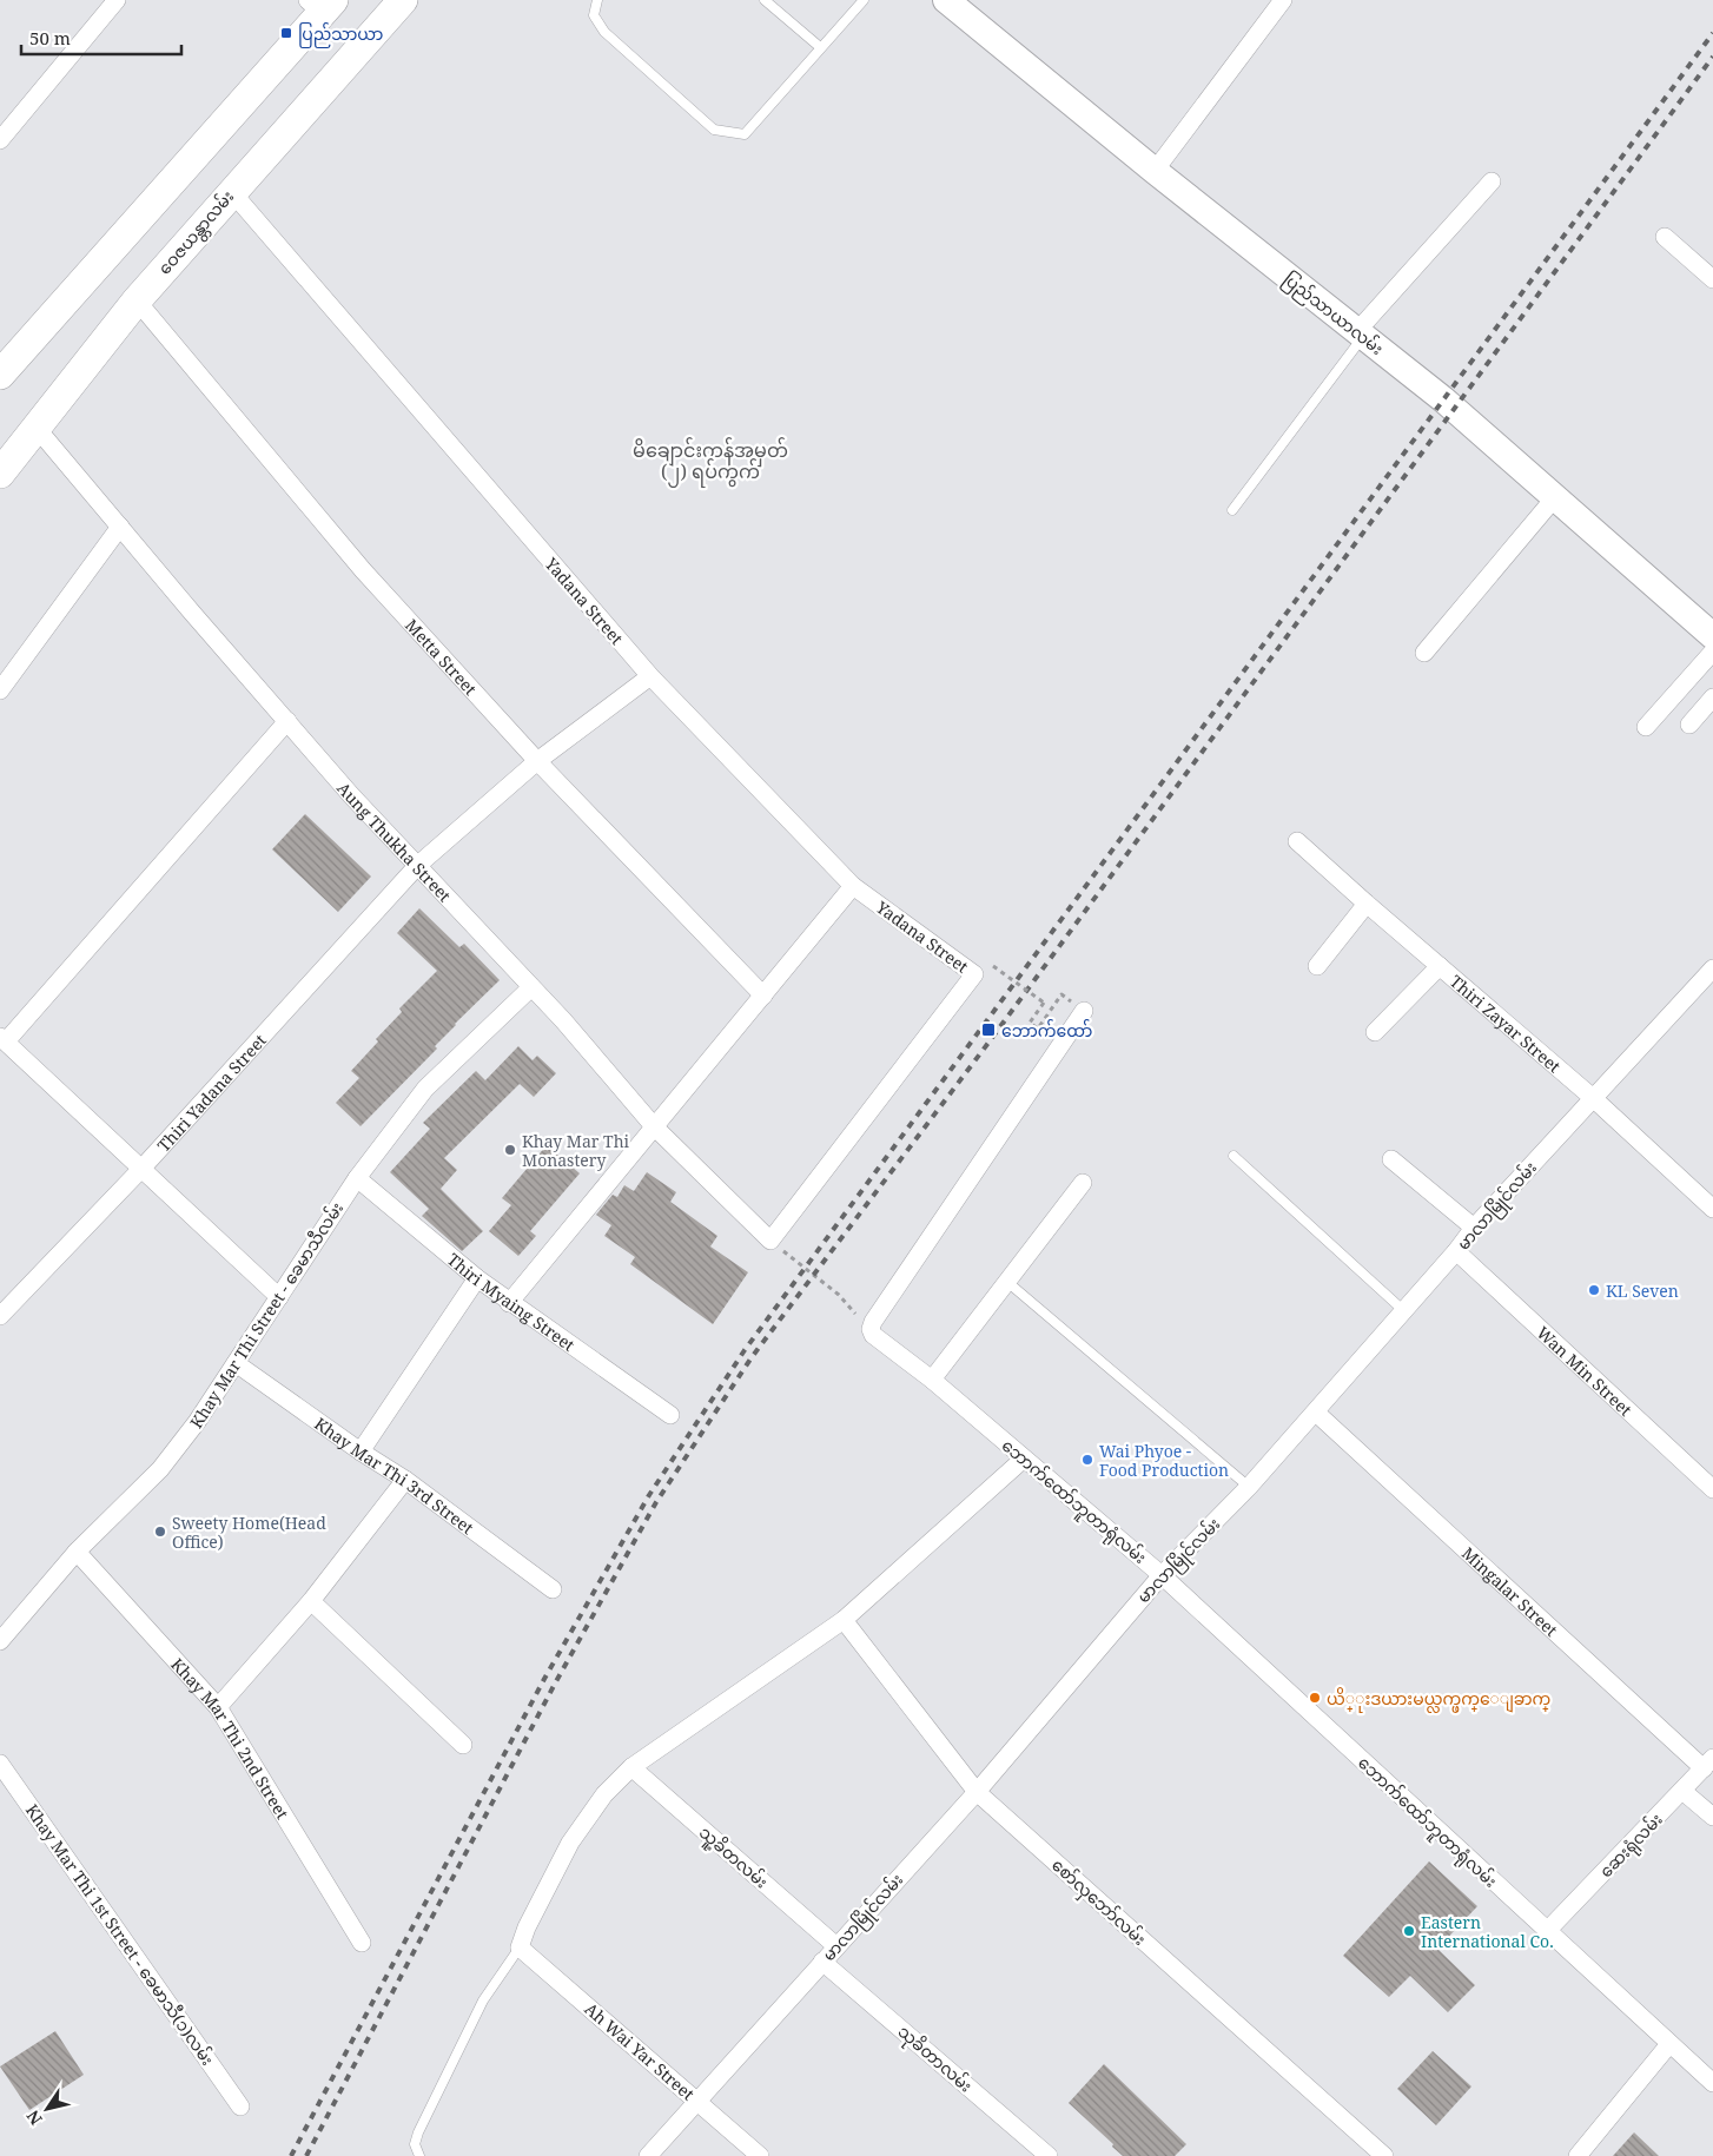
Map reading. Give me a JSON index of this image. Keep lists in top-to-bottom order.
{
  "streets": {
    "main road": ["ဝေဇယန္တာလမ်း"],
    "street": [
      "ပြည်သာယာလမ်း",
      "Yadana Street",
      "Metta Street",
      "Aung Thukha Street",
      "Thiri Zayar Street",
      "Thiri Yadana Street",
      "မာလာမြိုင်လမ်း",
      "Thiri Myaing Street",
      "Khay Mar Thi Street - ခေမာသီလမ်း",
      "Wan Min Street",
      "Khay Mar Thi 3rd Street",
      "ဘောက်ထော်ဘူတာရုံလမ်း",
      "Mingalar Street",
      "Khay Mar Thi 2nd Street",
      "ဆေးရုံလမ်း",
      "သူ့ခိတလမ်း",
      "စော်လှဘော်လမ်း",
      "Khay Mar Thi 1st Street - ခေမာသီ(၁)လမ်း",
      "Ah Wai Yar Street",
      "သုခိတာလမ်း"
    ]
  },
  "crossings": [
    ["ဝေဇယန္တာလမ်း", "Yadana Street"],
    ["ဝေဇယန္တာလမ်း", "Metta Street"],
    ["ဝေဇယန္တာလမ်း", "Aung Thukha Street"],
    ["Yadana Street", "Aung Thukha Street"],
    ["Yadana Street", "Thiri Yadana Street"],
    ["Metta Street", "Thiri Yadana Street"],
    ["Aung Thukha Street", "Thiri Yadana Street"],
    ["Aung Thukha Street", "Khay Mar Thi Street - ခေမာသီလမ်း"],
    ["Thiri Zayar Street", "မာလာမြိုင်လမ်း"],
    ["မာလာမြိုင်လမ်း", "Wan Min Street"],
    ["မာလာမြိုင်လမ်း", "ဘောက်ထော်ဘူတာရုံလမ်း"],
    ["မာလာမြိုင်လမ်း", "Mingalar Street"],
    ["မာလာမြိုင်လမ်း", "သူ့ခိတလမ်း"],
    ["မာလာမြိုင်လမ်း", "စော်လှဘော်လမ်း"],
    ["မာလာမြိုင်လမ်း", "Ah Wai Yar Street"],
    ["မာလာမြိုင်လမ်း", "သုခိတာလမ်း"],
    ["Thiri Myaing Street", "Khay Mar Thi Street - ခေမာသီလမ်း"],
    ["Khay Mar Thi Street - ခေမာသီလမ်း", "Khay Mar Thi 3rd Street"],
    ["Khay Mar Thi Street - ခေမာသီလမ်း", "Khay Mar Thi 2nd Street"],
    ["ဘောက်ထော်ဘူတာရုံလမ်း", "ဆေးရုံလမ်း"],
    ["Mingalar Street", "ဆေးရုံလမ်း"]
  ],
  "districts": ["မိချောင်းကန်အမှတ် (၂) ရပ်ကွက်"],
  "places": {
    "transit": ["ပြည်သာယာ", "ဘောက်ထော်"],
    "other": [
      "Khay Mar Thi Monastery",
      "KL Seven",
      "Wai Phyoe - Food Production",
      "Sweety Home(Head Office)",
      "ယိ္ုးဒယားမယ္လက္ဖက္ေျခာက္",
      "Eastern International Co."
    ]
  },
  "scale_bar": "50 m",
  "north": "bottom left"
}
